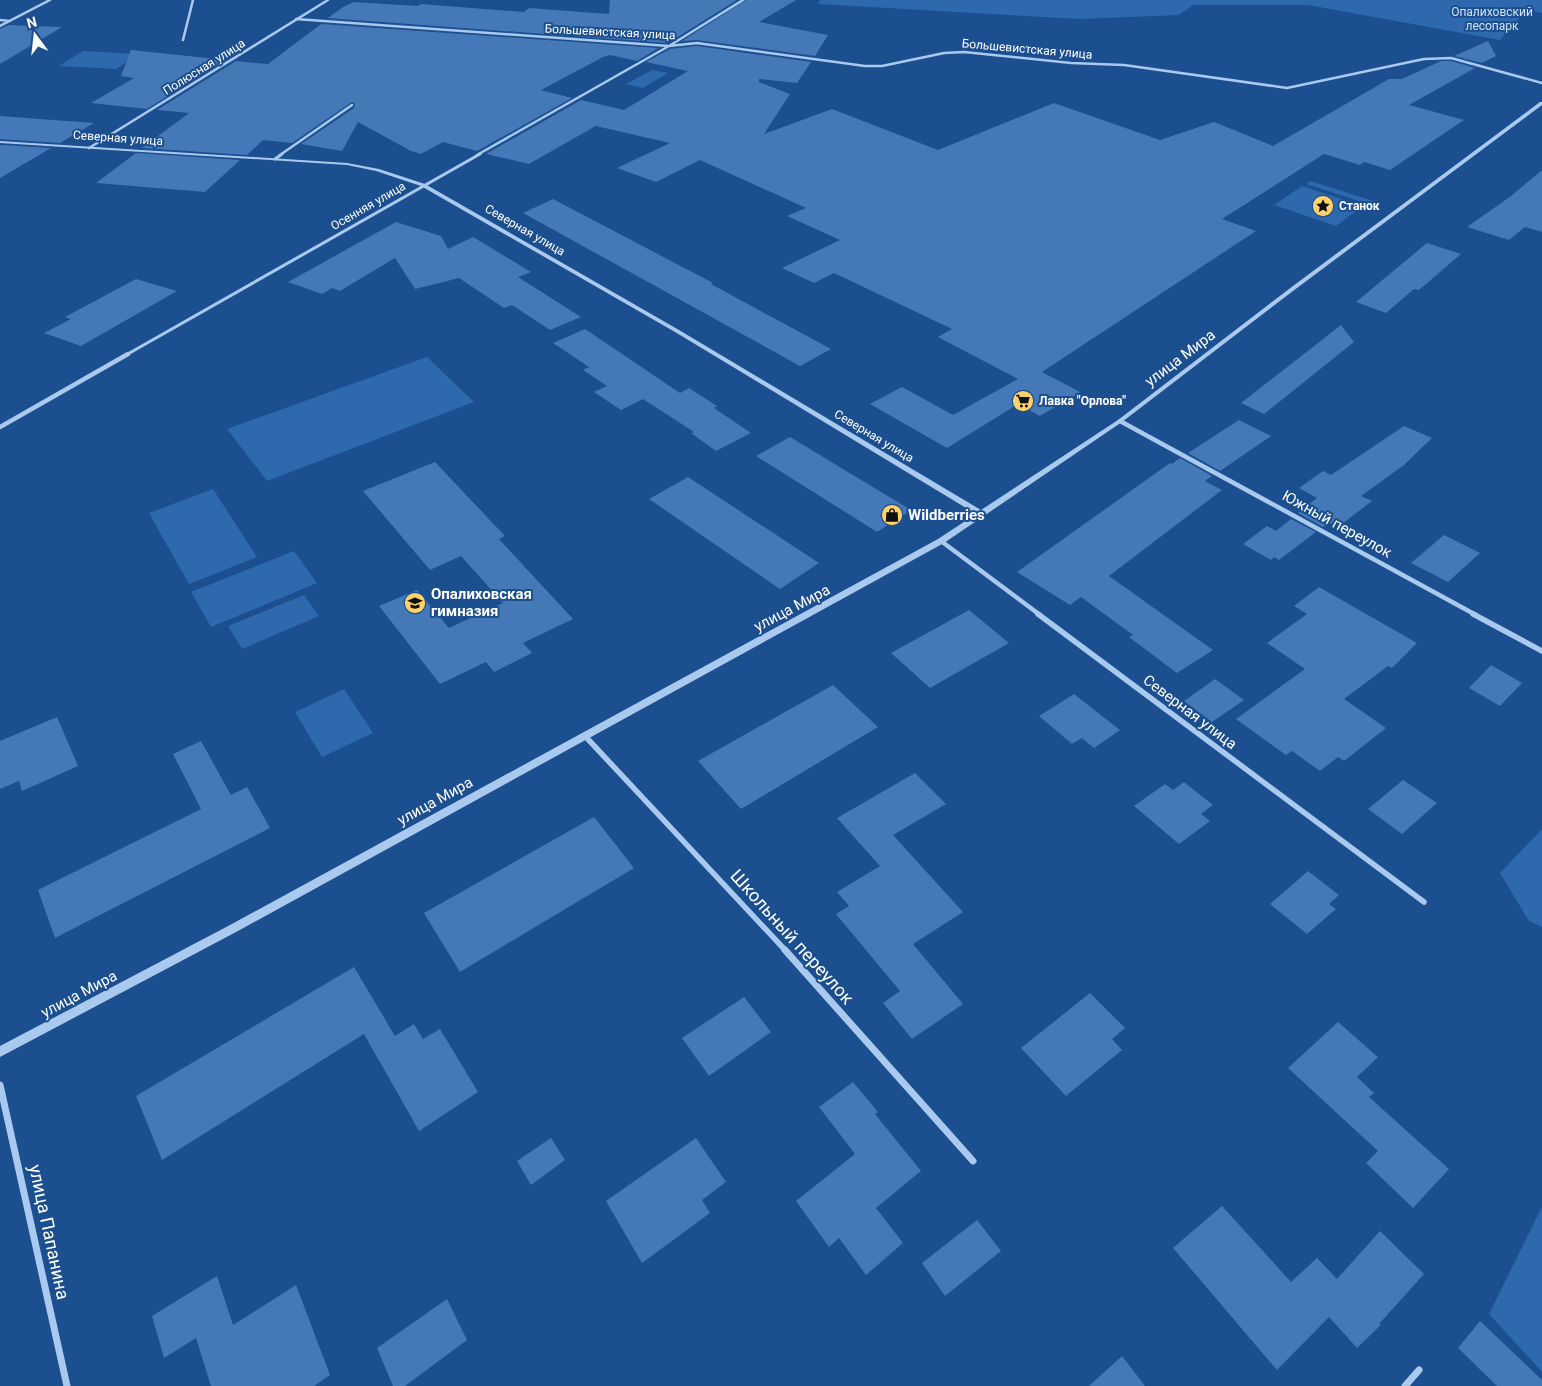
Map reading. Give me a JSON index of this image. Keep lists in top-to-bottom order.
{
  "streets": {
    "street": [
      "Большевистская улица",
      "Полюсная улица",
      "Северная улица",
      "Осенняя улица",
      "улица Мира",
      "Южный переулок",
      "Школьный переулок",
      "улица Папанина"
    ]
  },
  "crossings": [
    ["Большевистская улица", "Полюсная улица"],
    ["Большевистская улица", "Осенняя улица"],
    ["Полюсная улица", "Северная улица"],
    ["Северная улица", "Осенняя улица"],
    ["Северная улица", "улица Мира"],
    ["улица Мира", "Южный переулок"],
    ["улица Мира", "Школьный переулок"]
  ],
  "parks": ["Опалиховский лесопарк"],
  "places": {
    "place": ["Станок"],
    "supermarket": ["Лавка \"Орлова\""],
    "shop": ["Wildberries"],
    "school or university": ["Опалиховская гимназия"]
  },
  "north": "top"
}
